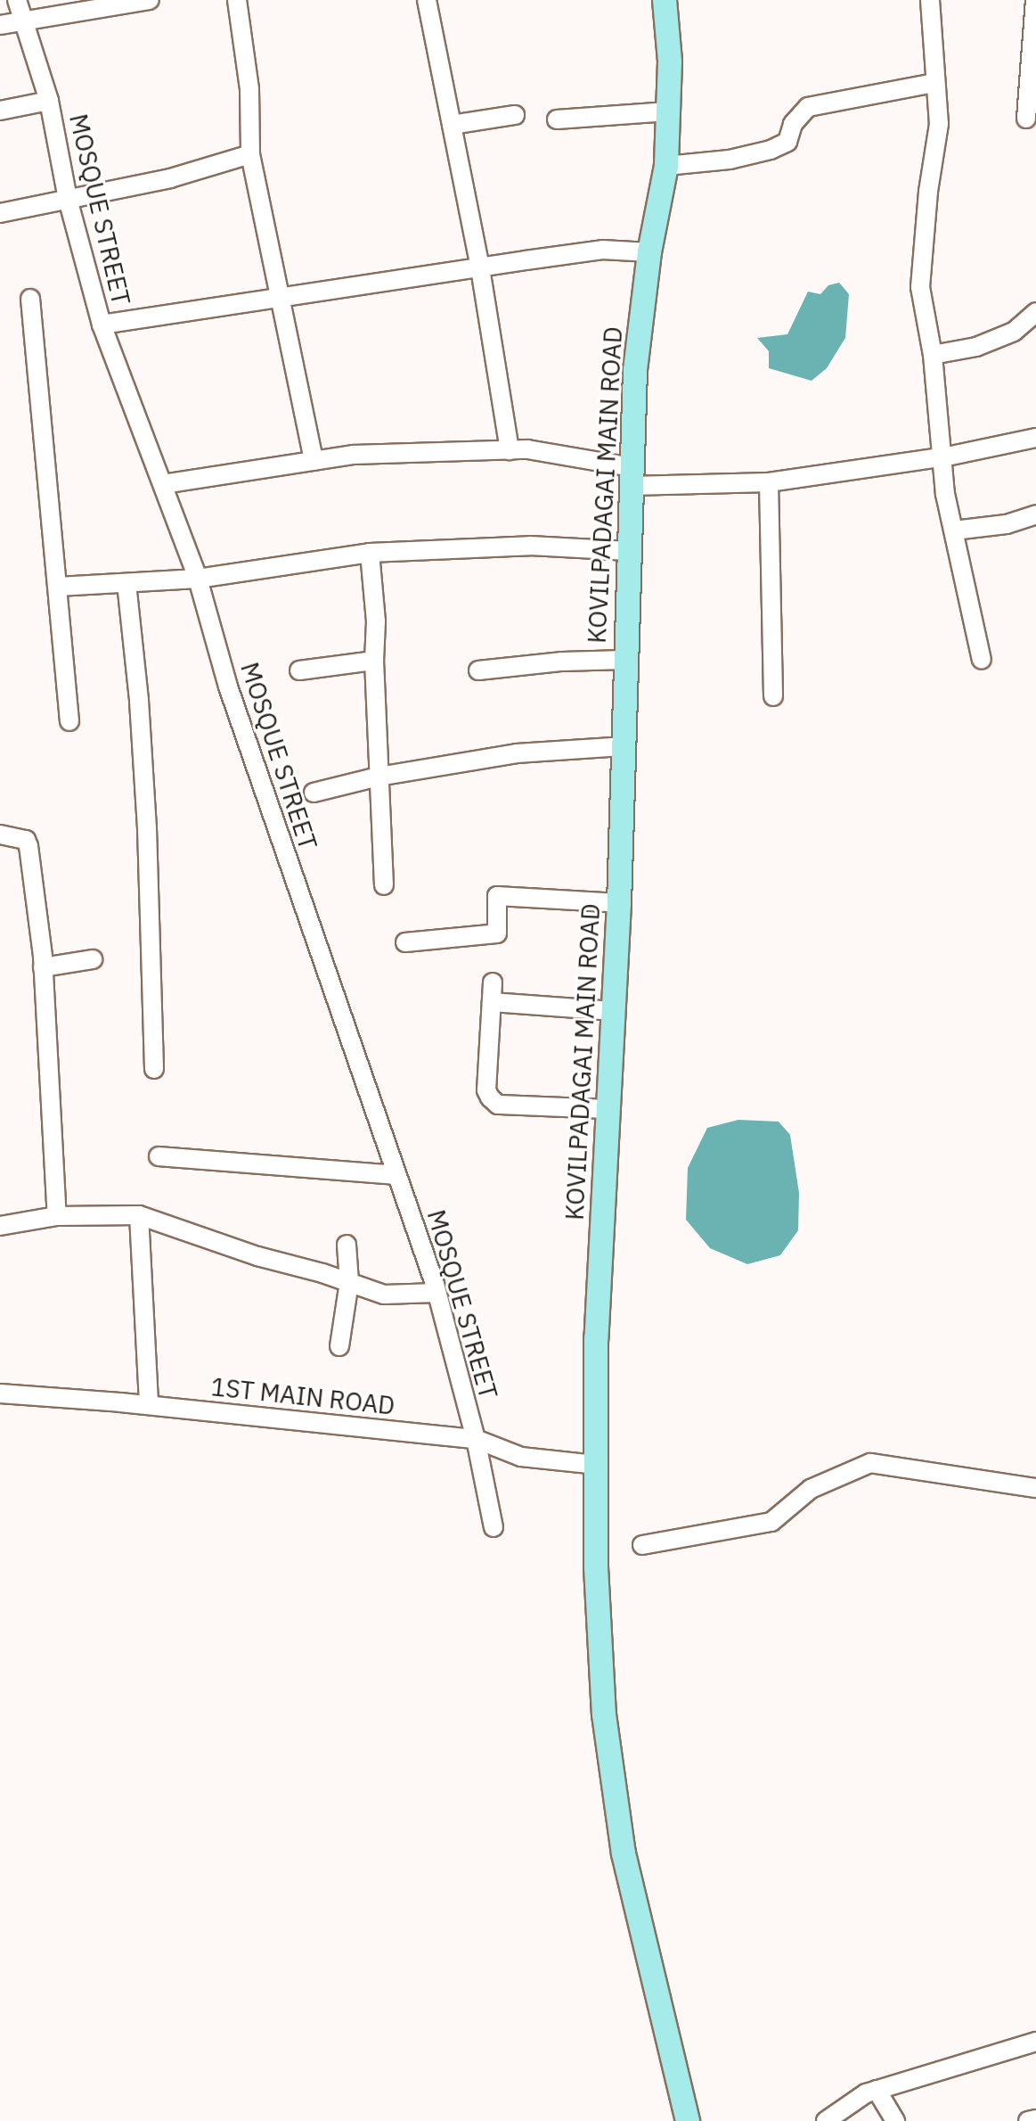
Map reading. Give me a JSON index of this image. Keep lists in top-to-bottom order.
{
  "streets": {
    "main road": ["KOVILPADAGAI MAIN ROAD"],
    "street": ["MOSQUE STREET", "1ST MAIN ROAD"]
  },
  "crossings": [
    ["MOSQUE STREET", "1ST MAIN ROAD"],
    ["KOVILPADAGAI MAIN ROAD", "1ST MAIN ROAD"]
  ]
}
